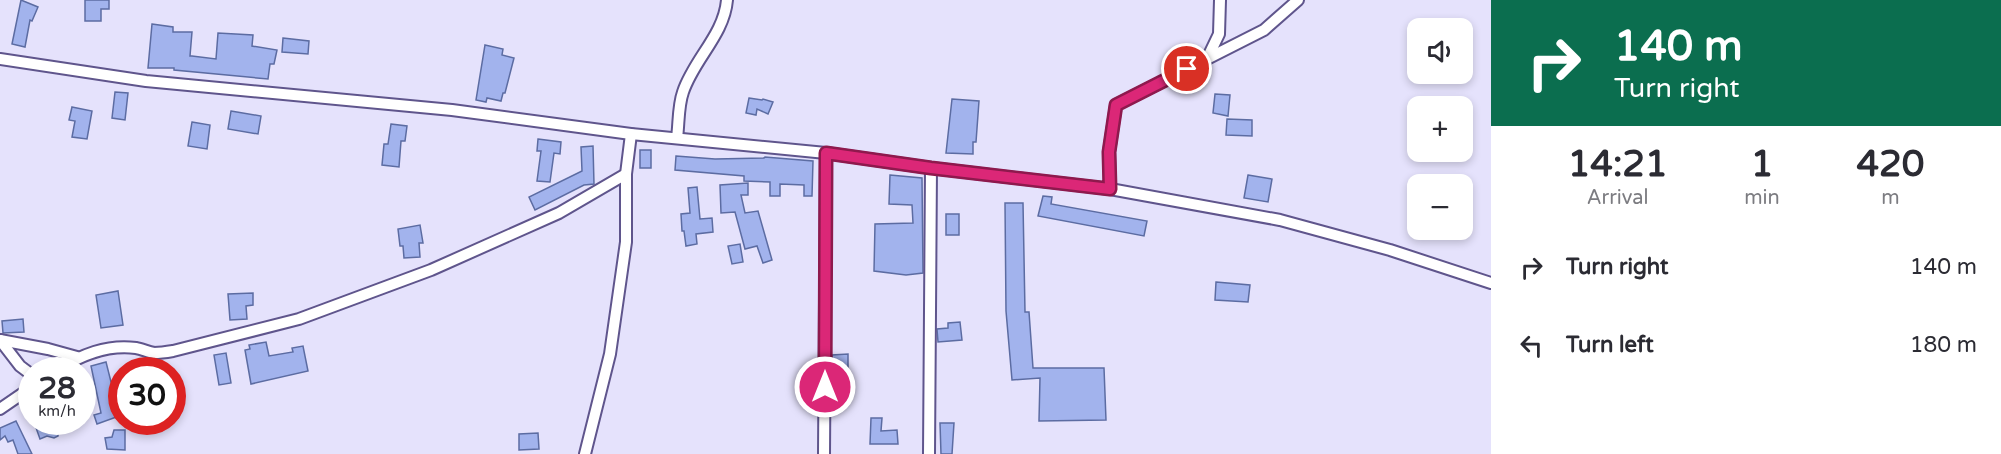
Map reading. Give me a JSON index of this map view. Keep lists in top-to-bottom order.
{
  "page": {
    "turn": ["140 m", "Turn right"],
    "map_buttons": ["+", "−"],
    "eta": [
      "14:21",
      "Arrival",
      "1",
      "min",
      "420",
      "m"
    ],
    "list": [
      {
        "name": "Turn right",
        "value": "140 m"
      },
      {
        "name": "Turn left",
        "value": "180 m"
      }
    ],
    "speed": "28 km/h",
    "limit": "30"
  }
}
